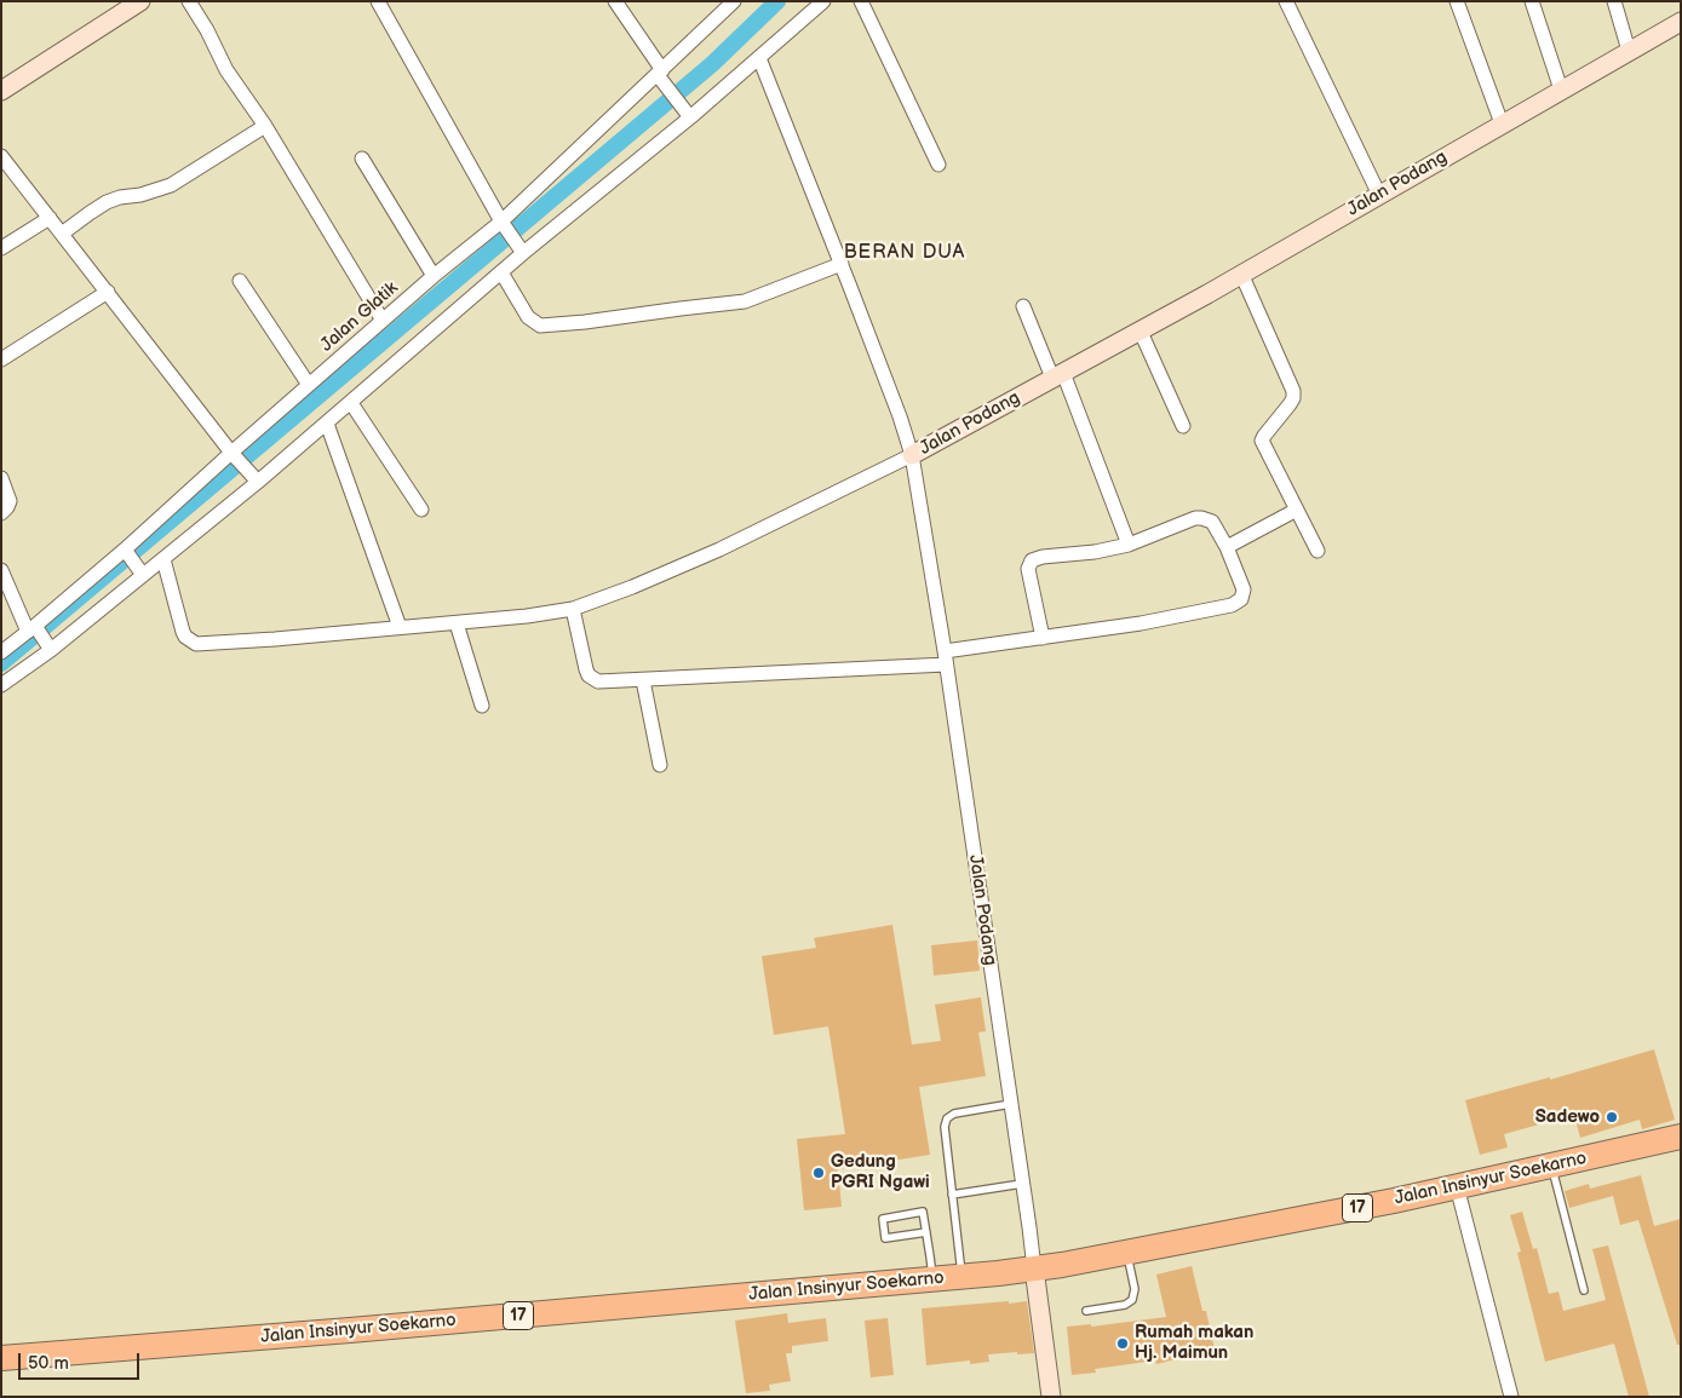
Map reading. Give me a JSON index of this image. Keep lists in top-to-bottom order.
{
  "streets": {
    "highway": ["Jalan Insinyur Soekarno", "17"],
    "street": ["Jalan Podang", "Jalan Glatik"]
  },
  "crossings": [
    ["Jalan Podang", "Jalan Insinyur Soekarno"]
  ],
  "districts": ["BERAN DUA"],
  "places": ["Sadewo", "Gedung PGRI Ngawi", "Rumah makan Hj. Maimun"],
  "scale_bar": "50 m"
}
